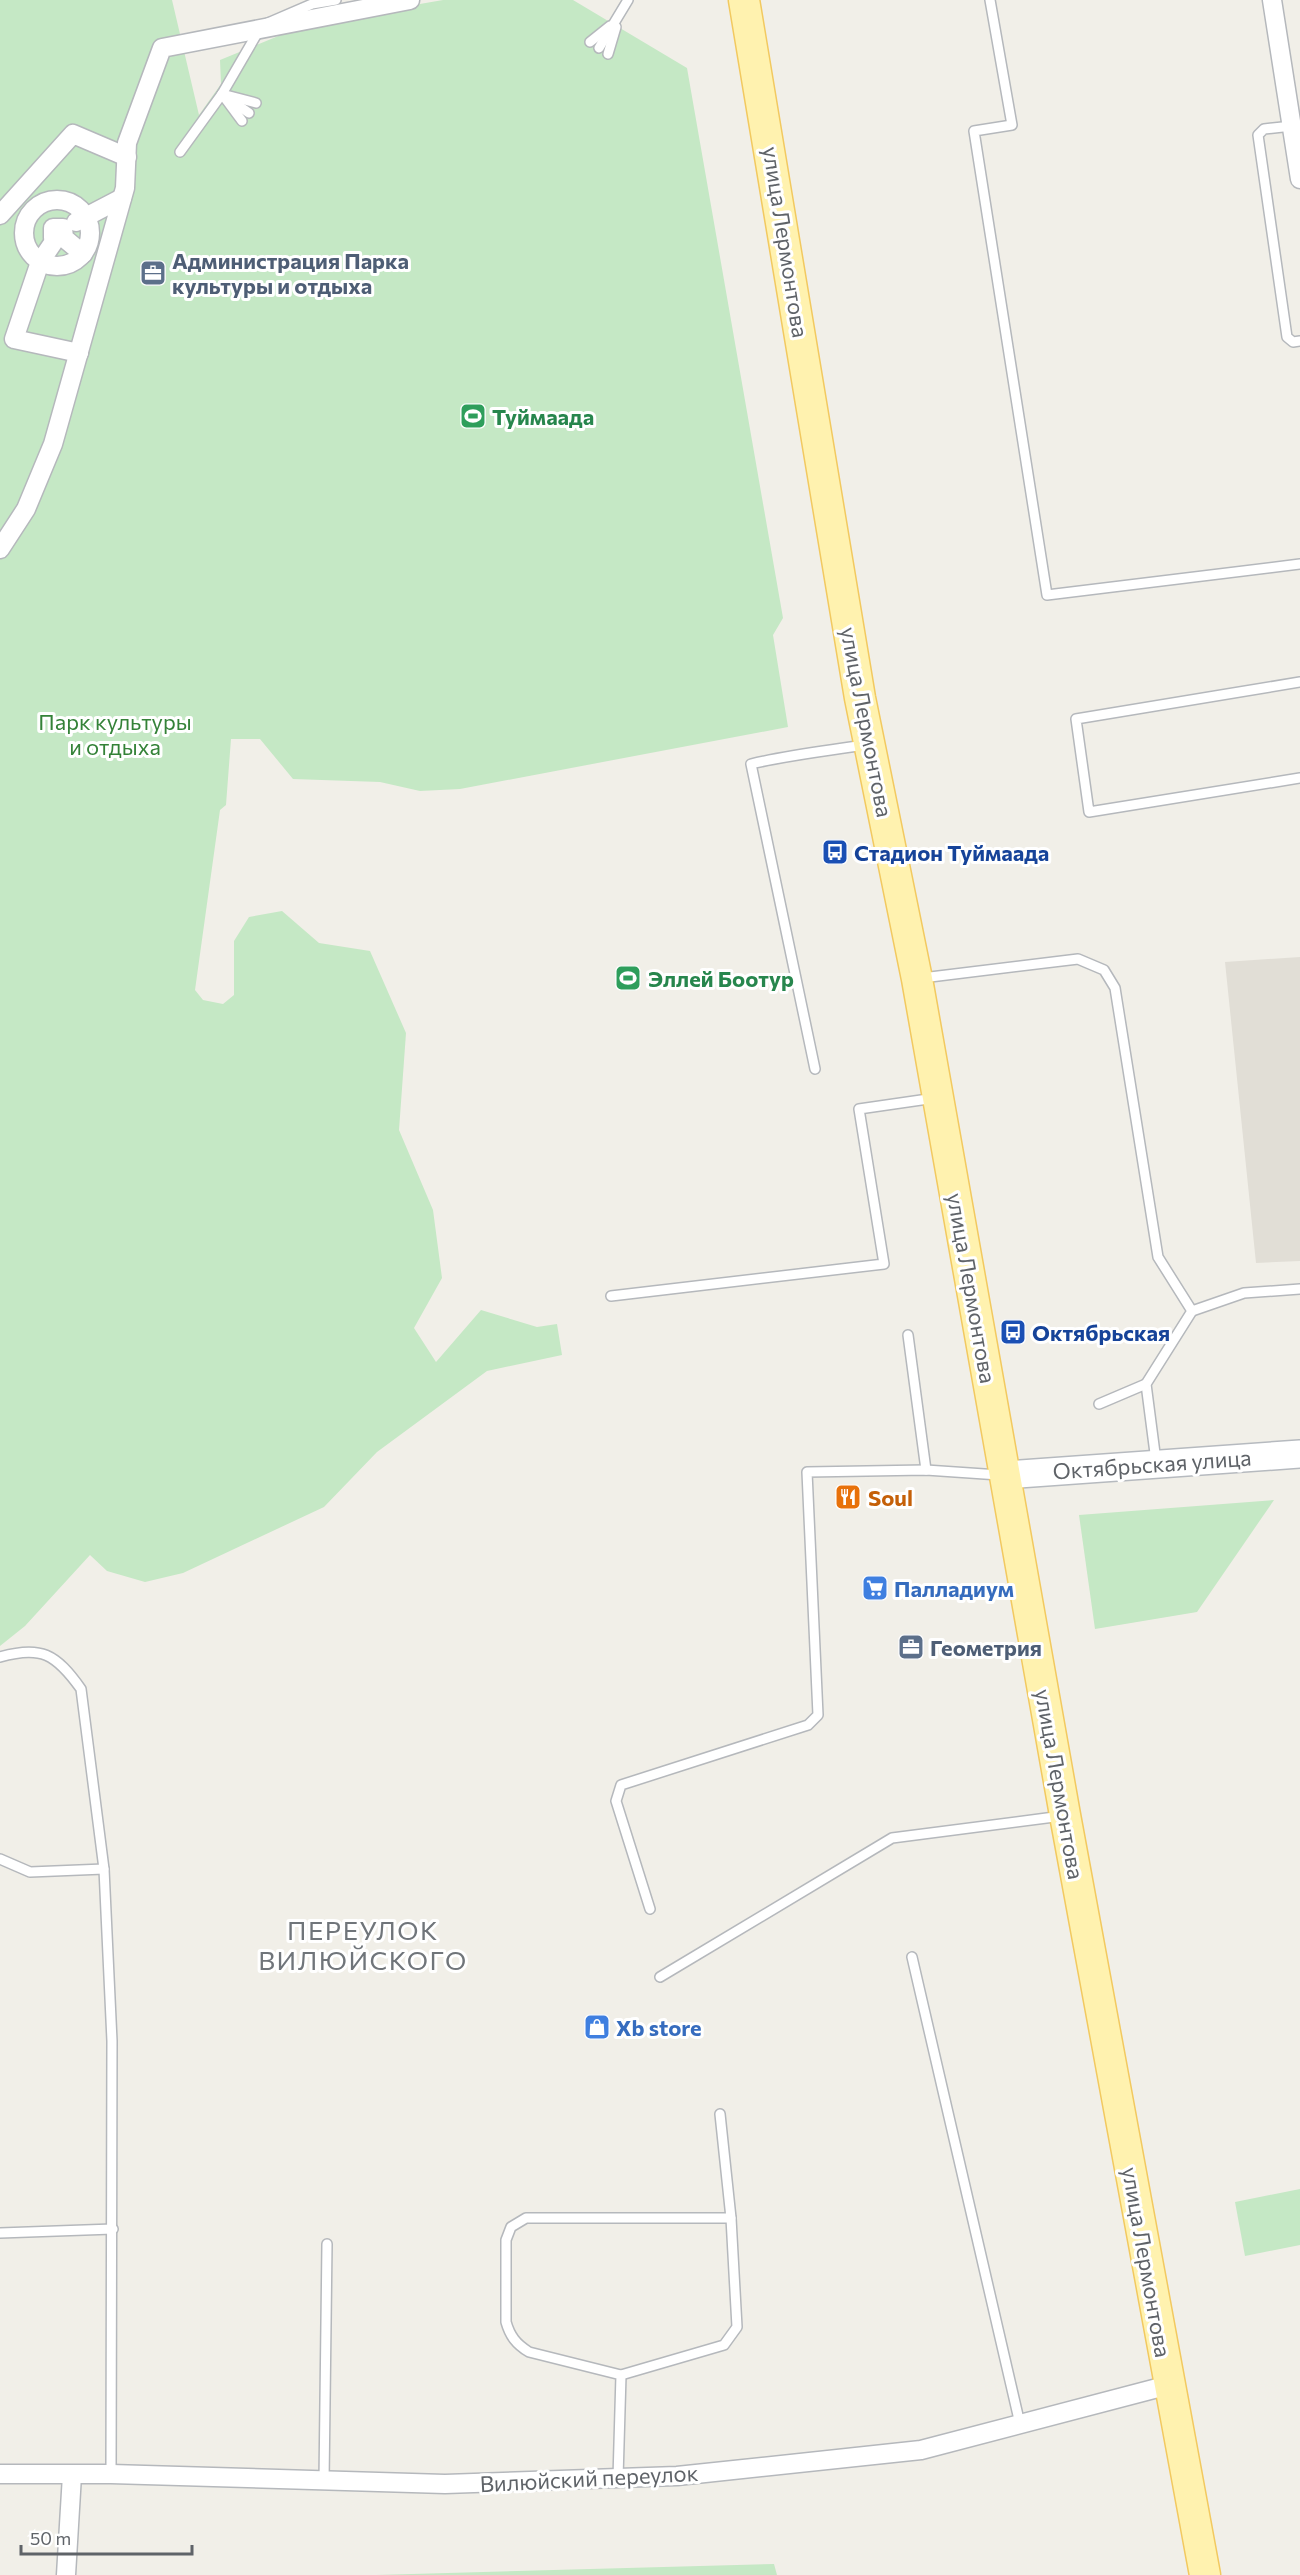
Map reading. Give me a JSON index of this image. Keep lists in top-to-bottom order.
{
  "streets": {
    "main road": ["улица Лермонтова"],
    "street": ["Октябрьская улица", "Вилюйский переулок"]
  },
  "crossings": [
    ["улица Лермонтова", "Октябрьская улица"],
    ["улица Лермонтова", "Вилюйский переулок"]
  ],
  "districts": ["ПЕРЕУЛОК ВИЛЮЙСКОГО"],
  "parks": ["Парк культуры и отдыха"],
  "places": {
    "office": ["Администрация Парка культуры и отдыха", "Геометрия"],
    "sports": ["Туймаада", "Эллей Боотур"],
    "bus stop": ["Стадион Туймаада", "Октябрьская"],
    "restaurant": ["Soul"],
    "supermarket": ["Палладиум"],
    "shop": ["Xb store"]
  },
  "scale_bar": "50 m"
}
